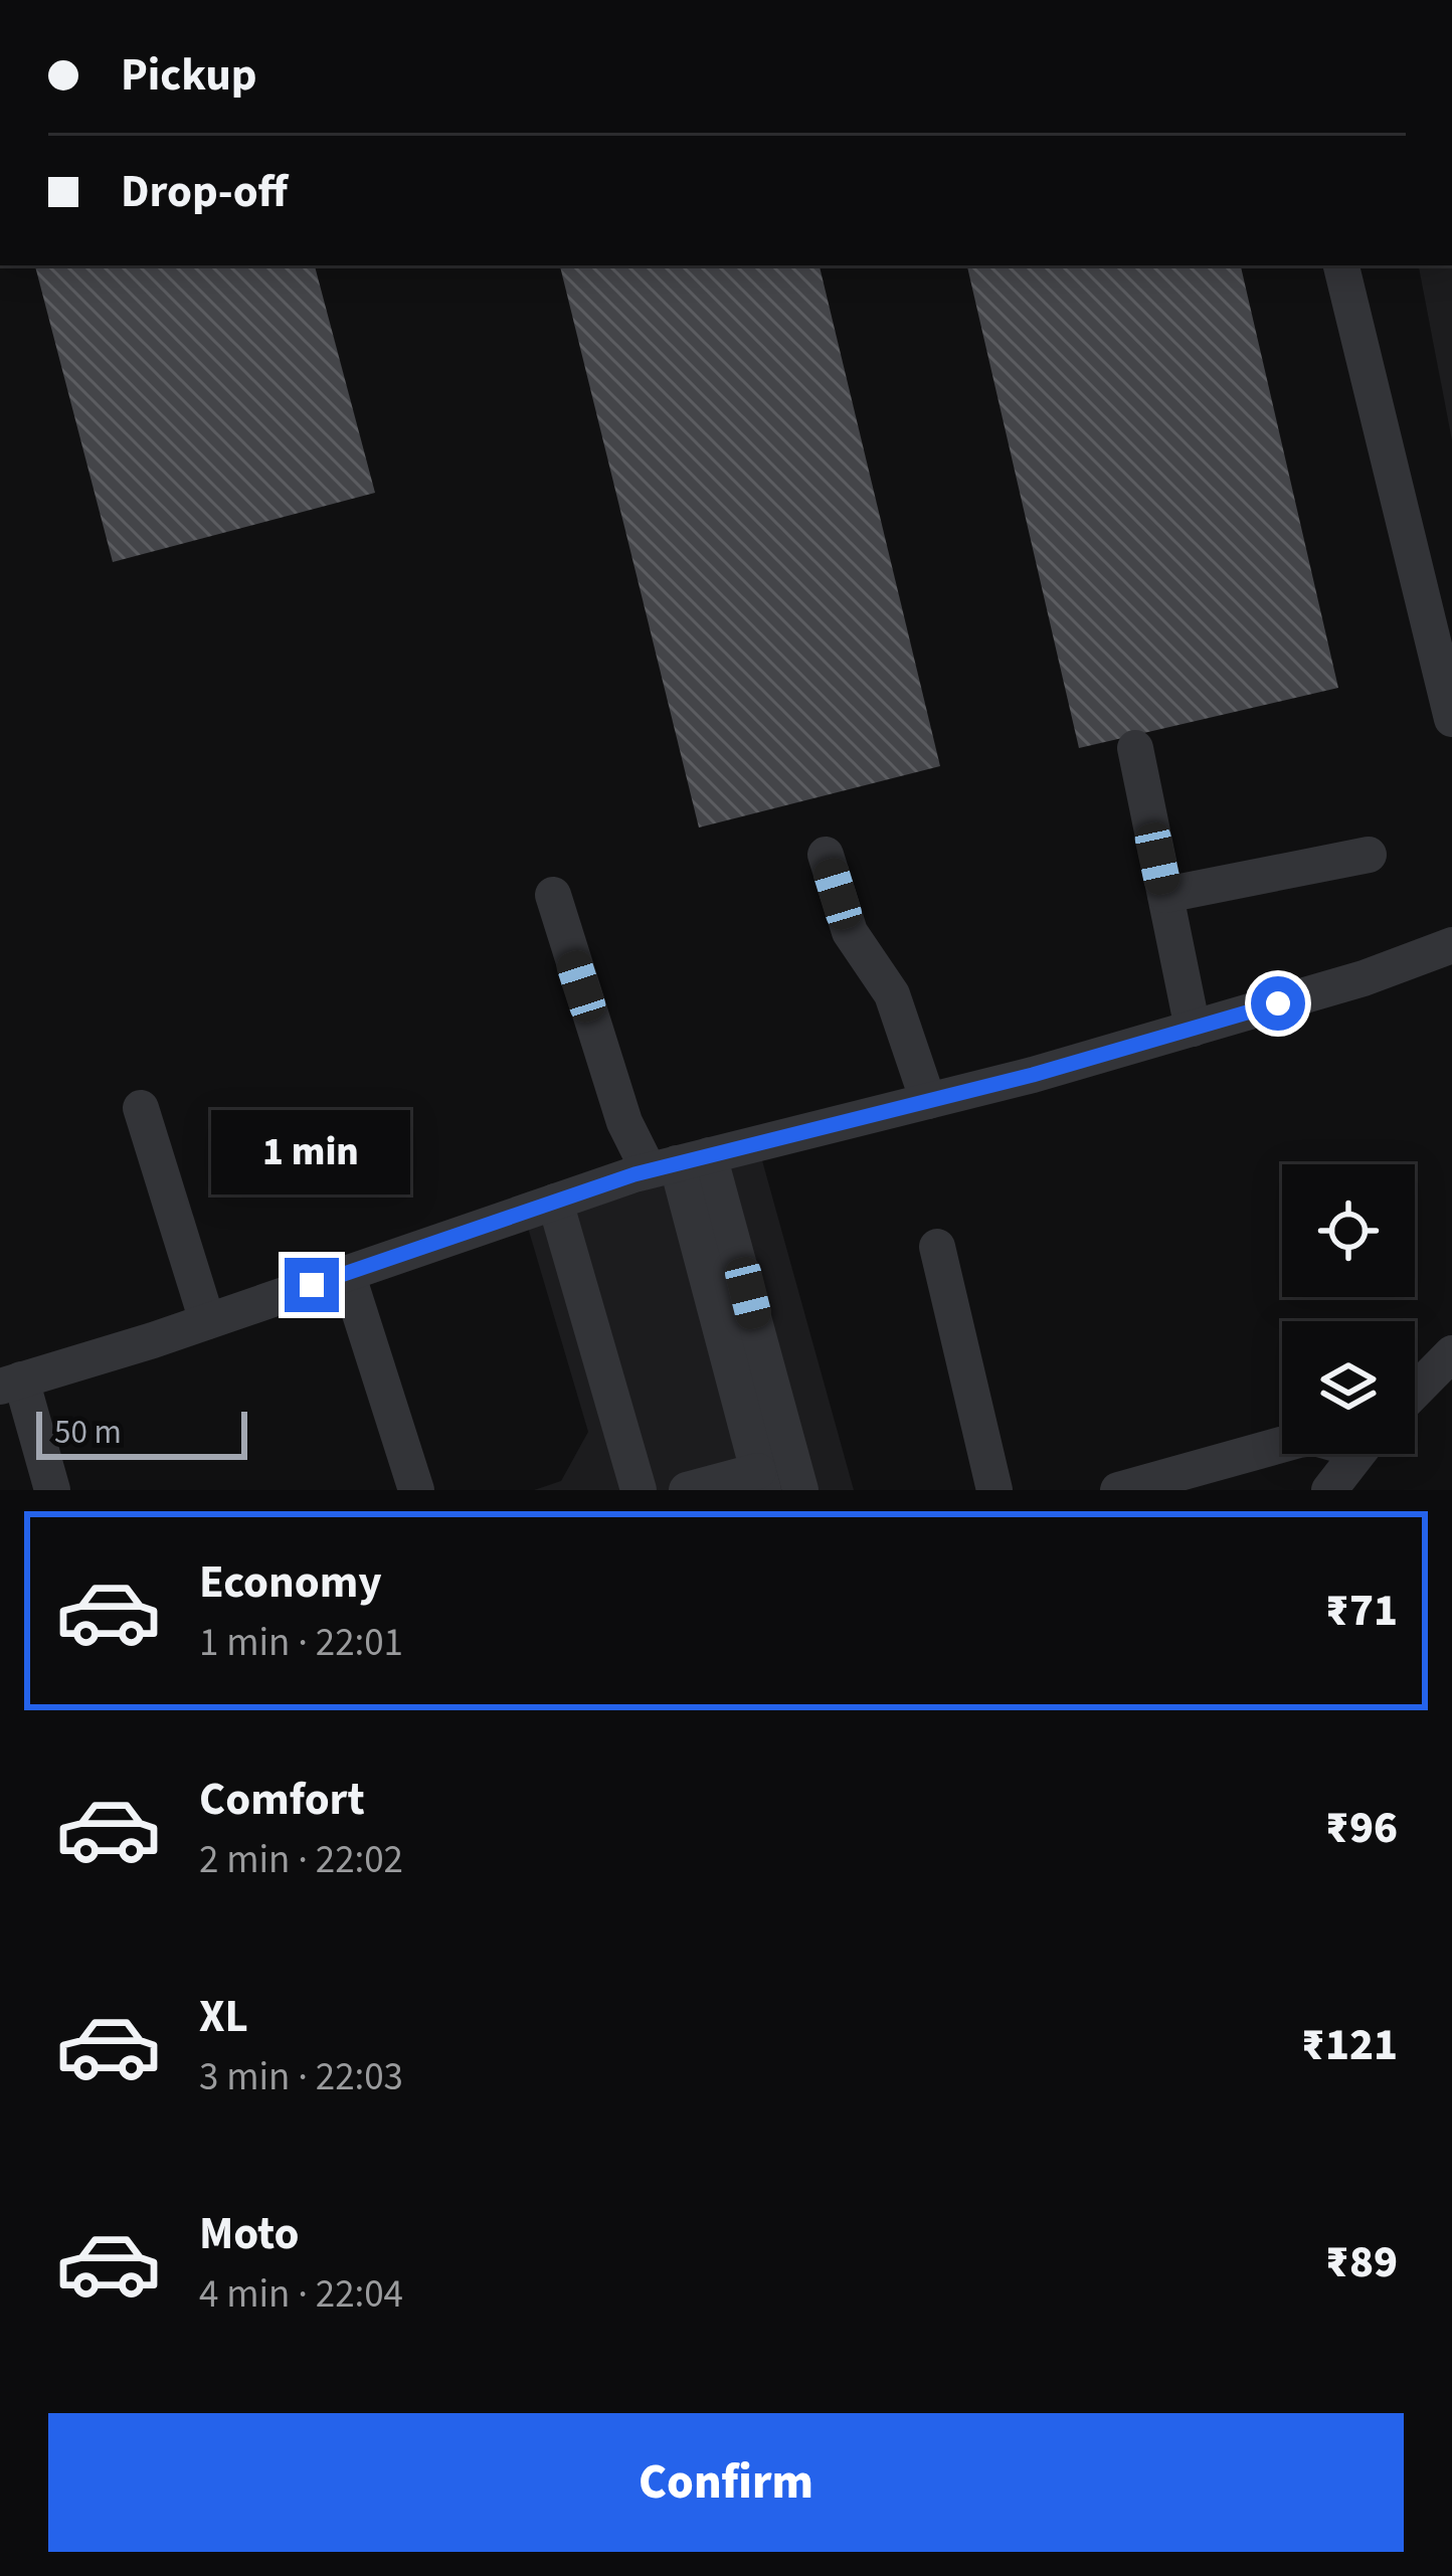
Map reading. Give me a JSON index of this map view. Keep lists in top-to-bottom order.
{
  "scale_bar": "50 m",
  "page": {
    "banner": ["Pickup", "Drop-off"],
    "bubble": "1 min",
    "scale": "50 m",
    "list": [
      {
        "name": "Economy",
        "note": "1 min · 22:01",
        "value": "₹71"
      },
      {
        "name": "Comfort",
        "note": "2 min · 22:02",
        "value": "₹96"
      },
      {
        "name": "XL",
        "note": "3 min · 22:03",
        "value": "₹121"
      },
      {
        "name": "Moto",
        "note": "4 min · 22:04",
        "value": "₹89"
      }
    ],
    "buttons": "Confirm"
  }
}
